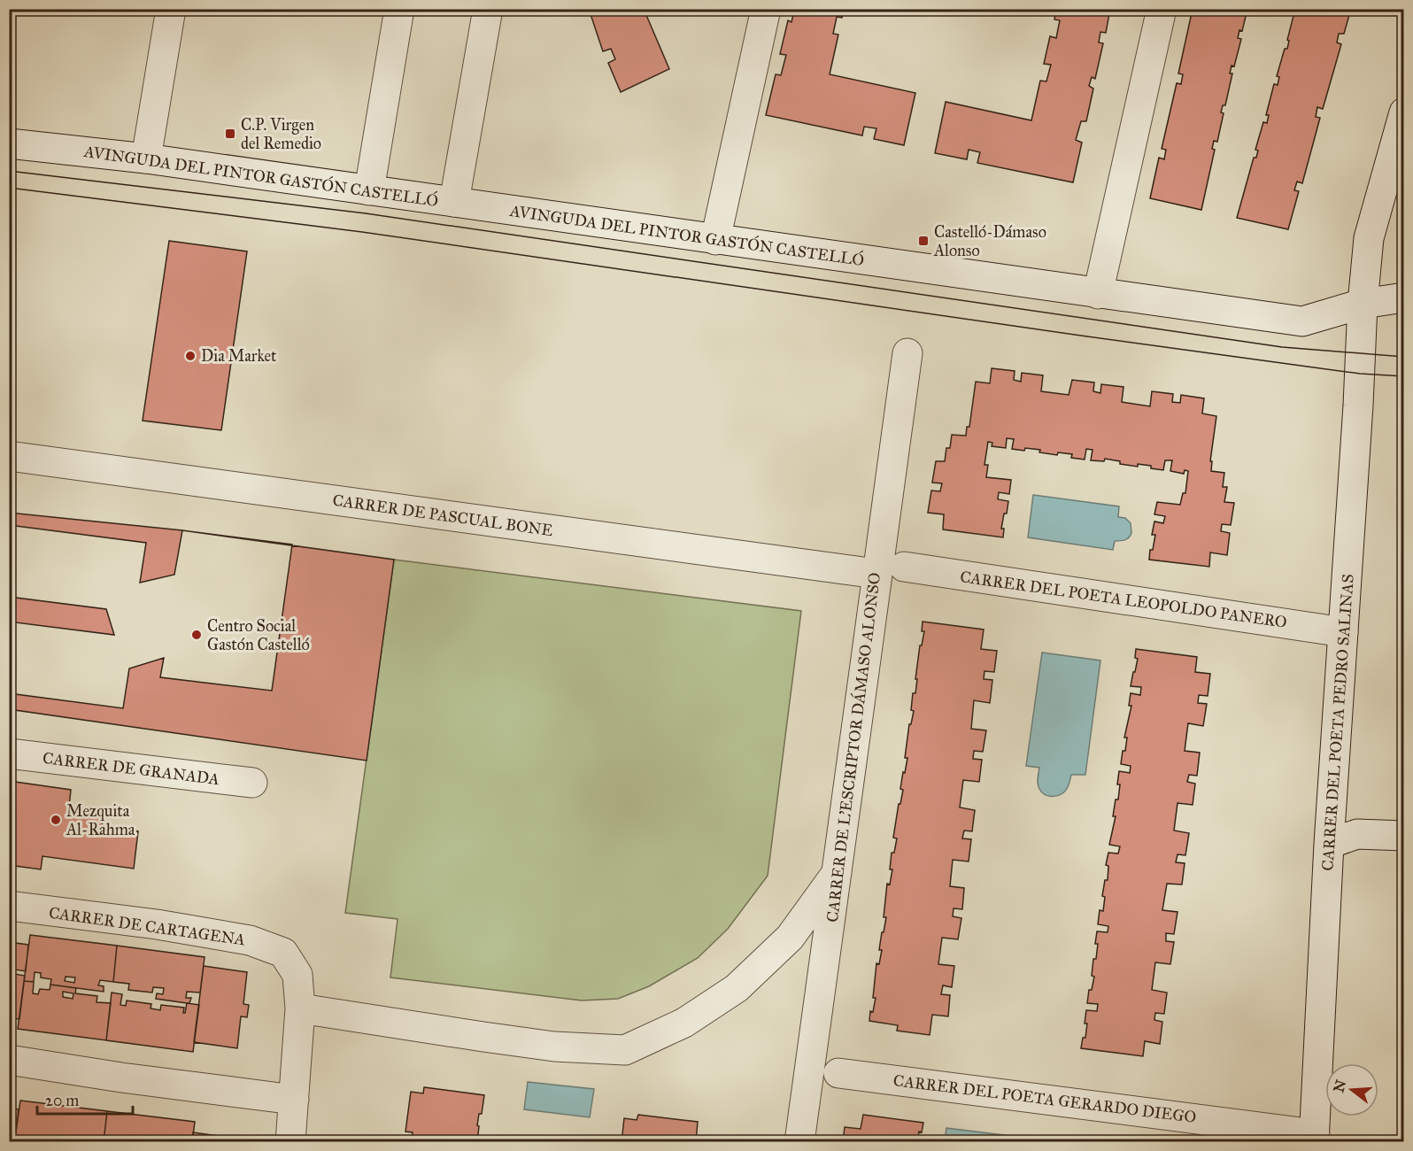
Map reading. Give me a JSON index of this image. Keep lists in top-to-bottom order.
{
  "streets": {
    "street": [
      "AVINGUDA DEL PINTOR GASTÓN CASTELLÓ",
      "CARRER DE PASCUAL BONE",
      "CARRER DEL POETA LEOPOLDO PANERO",
      "CARRER DEL POETA PEDRO SALINAS",
      "CARRER DE L'ESCRIPTOR DÁMASO ALONSO",
      "CARRER DE GRANADA",
      "CARRER DE CARTAGENA",
      "CARRER DEL POETA GERARDO DIEGO"
    ]
  },
  "crossings": [
    ["AVINGUDA DEL PINTOR GASTÓN CASTELLÓ", "CARRER DEL POETA PEDRO SALINAS"],
    ["CARRER DE PASCUAL BONE", "CARRER DEL POETA LEOPOLDO PANERO"],
    ["CARRER DE PASCUAL BONE", "CARRER DE L'ESCRIPTOR DÁMASO ALONSO"],
    ["CARRER DEL POETA LEOPOLDO PANERO", "CARRER DEL POETA PEDRO SALINAS"],
    ["CARRER DEL POETA LEOPOLDO PANERO", "CARRER DE L'ESCRIPTOR DÁMASO ALONSO"],
    ["CARRER DEL POETA PEDRO SALINAS", "CARRER DEL POETA GERARDO DIEGO"]
  ],
  "places": {
    "transit": ["C.P. Virgen del Remedio", "Castelló-Dámaso Alonso"],
    "other": ["Dia Market", "Centro Social Gastón Castelló", "Mezquita Al-Rahma"]
  },
  "scale_bar": "20 m",
  "north": "left"
}
